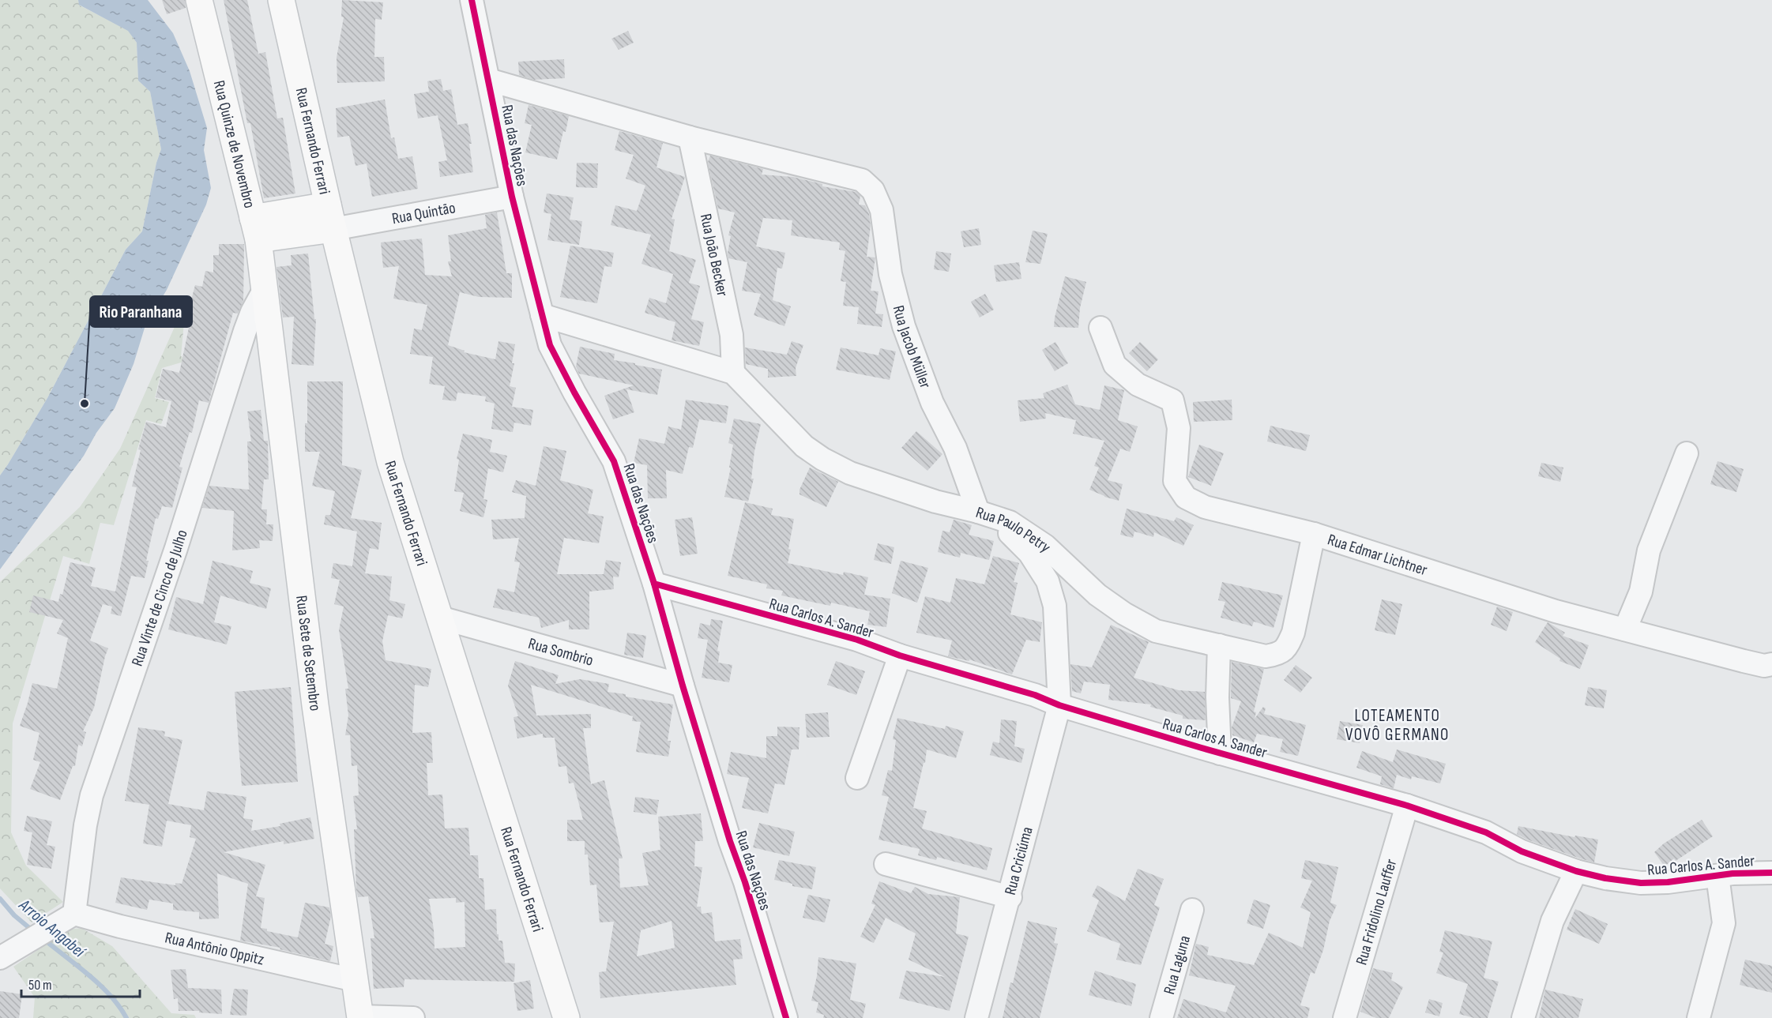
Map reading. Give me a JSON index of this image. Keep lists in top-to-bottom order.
{
  "streets": {
    "main road": ["Rua Fernando Ferrari", "Rua Quinze de Novembro", "Rua Sete de Setembro"],
    "street": [
      "Rua das Nações",
      "Rua Quintão",
      "Rua João Becker",
      "Rua Jacob Müller",
      "Rua Paulo Petry",
      "Rua Edmar Lichtner",
      "Rua Vinte de Cinco de Julho",
      "Rua Carlos A. Sander",
      "Rua Sombrio",
      "Rua Criciúma",
      "Rua Fridolino Lauffer",
      "Rua Antônio Oppitz",
      "Rua Laguna"
    ]
  },
  "crossings": [
    ["Rua Fernando Ferrari", "Rua Quintão"],
    ["Rua Fernando Ferrari", "Rua Sombrio"],
    ["Rua Quinze de Novembro", "Rua Vinte de Cinco de Julho"],
    ["Rua Quinze de Novembro", "Rua Sete de Setembro"],
    ["Rua das Nações", "Rua Quintão"],
    ["Rua das Nações", "Rua Carlos A. Sander"],
    ["Rua das Nações", "Rua Sombrio"],
    ["Rua João Becker", "Rua Jacob Müller"],
    ["Rua João Becker", "Rua Paulo Petry"],
    ["Rua Jacob Müller", "Rua Paulo Petry"],
    ["Rua Jacob Müller", "Rua Criciúma"],
    ["Rua Paulo Petry", "Rua Edmar Lichtner"],
    ["Rua Paulo Petry", "Rua Criciúma"],
    ["Rua Vinte de Cinco de Julho", "Rua Sete de Setembro"],
    ["Rua Vinte de Cinco de Julho", "Rua Antônio Oppitz"],
    ["Rua Carlos A. Sander", "Rua Criciúma"],
    ["Rua Carlos A. Sander", "Rua Fridolino Lauffer"],
    ["Rua Sete de Setembro", "Rua Antônio Oppitz"]
  ],
  "districts": ["LOTEAMENTO VOVÔ GERMANO"],
  "water": ["Arroio Angabeí"],
  "places": ["Rio Paranhana"],
  "scale_bar": "50 m"
}
